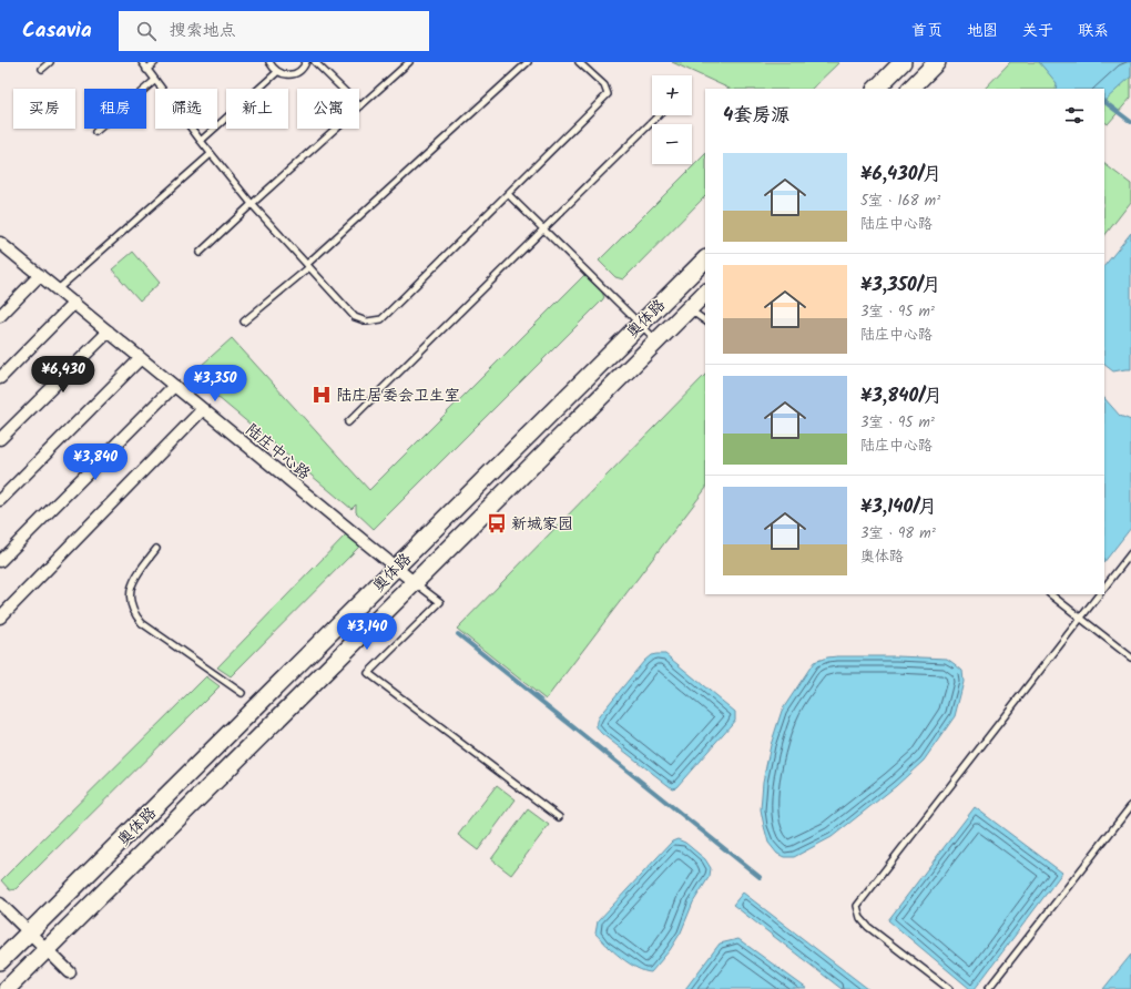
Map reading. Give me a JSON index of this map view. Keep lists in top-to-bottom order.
{
  "streets": {
    "main road": ["奥体路"],
    "street": ["陆庄中心路"]
  },
  "crossings": [
    ["奥体路", "陆庄中心路"]
  ],
  "places": {
    "hospital": ["陆庄居委会卫生室"],
    "bus stop": ["新城家园"]
  },
  "page": {
    "header": "Casavia",
    "search": "搜索地点",
    "nav": [
      "首页",
      "地图",
      "关于",
      "联系"
    ],
    "map_buttons": ["+", "−"],
    "chip": [
      "买房",
      "租房",
      "筛选",
      "新上",
      "公寓"
    ],
    "heading": "4套房源",
    "list": [
      {
        "name": "¥6,430/月",
        "note": "5室 · 168 m² · 陆庄中心路"
      },
      {
        "name": "¥3,350/月",
        "note": "3室 · 95 m² · 陆庄中心路"
      },
      {
        "name": "¥3,840/月",
        "note": "3室 · 95 m² · 陆庄中心路"
      },
      {
        "name": "¥3,140/月",
        "note": "3室 · 98 m² · 奥体路"
      }
    ],
    "price": [
      "¥6,430",
      "¥3,350",
      "¥3,840",
      "¥3,140"
    ]
  }
}
